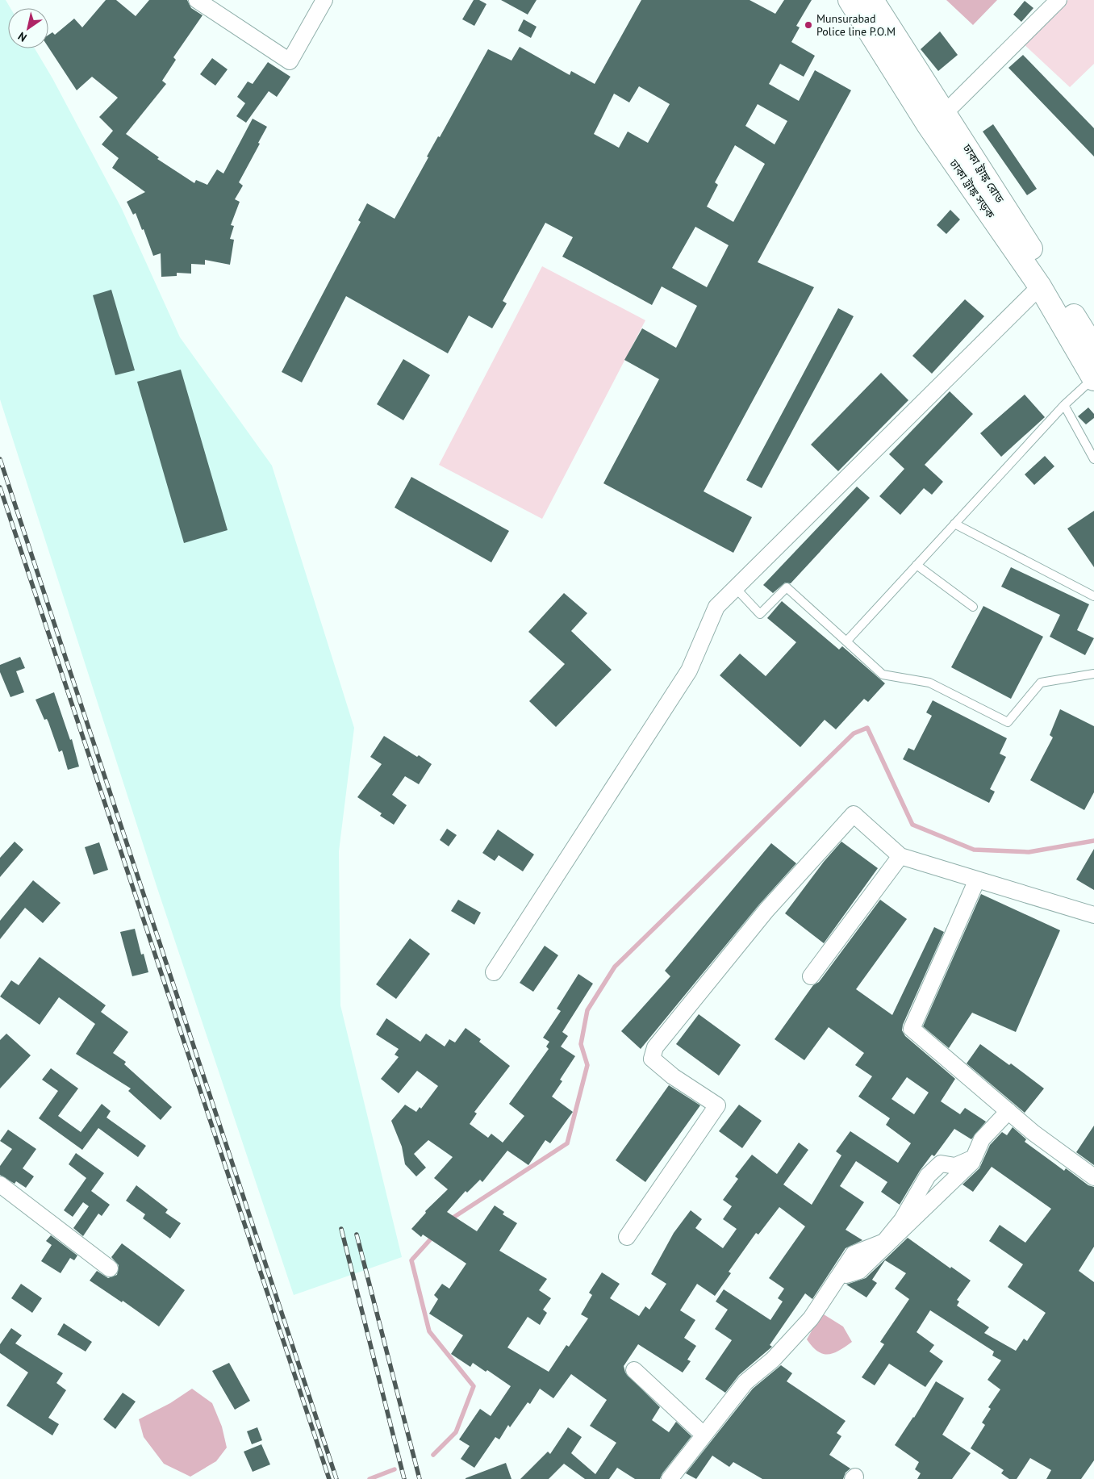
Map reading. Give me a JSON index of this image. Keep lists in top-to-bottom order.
{
  "streets": {
    "main road": ["ঢাকা ট্রাঙ্ক রোড", "ঢাকা ট্রাঙ্ক সড়ক"]
  },
  "places": ["Munsurabad Police line P.O.M"],
  "north": "bottom left"
}
